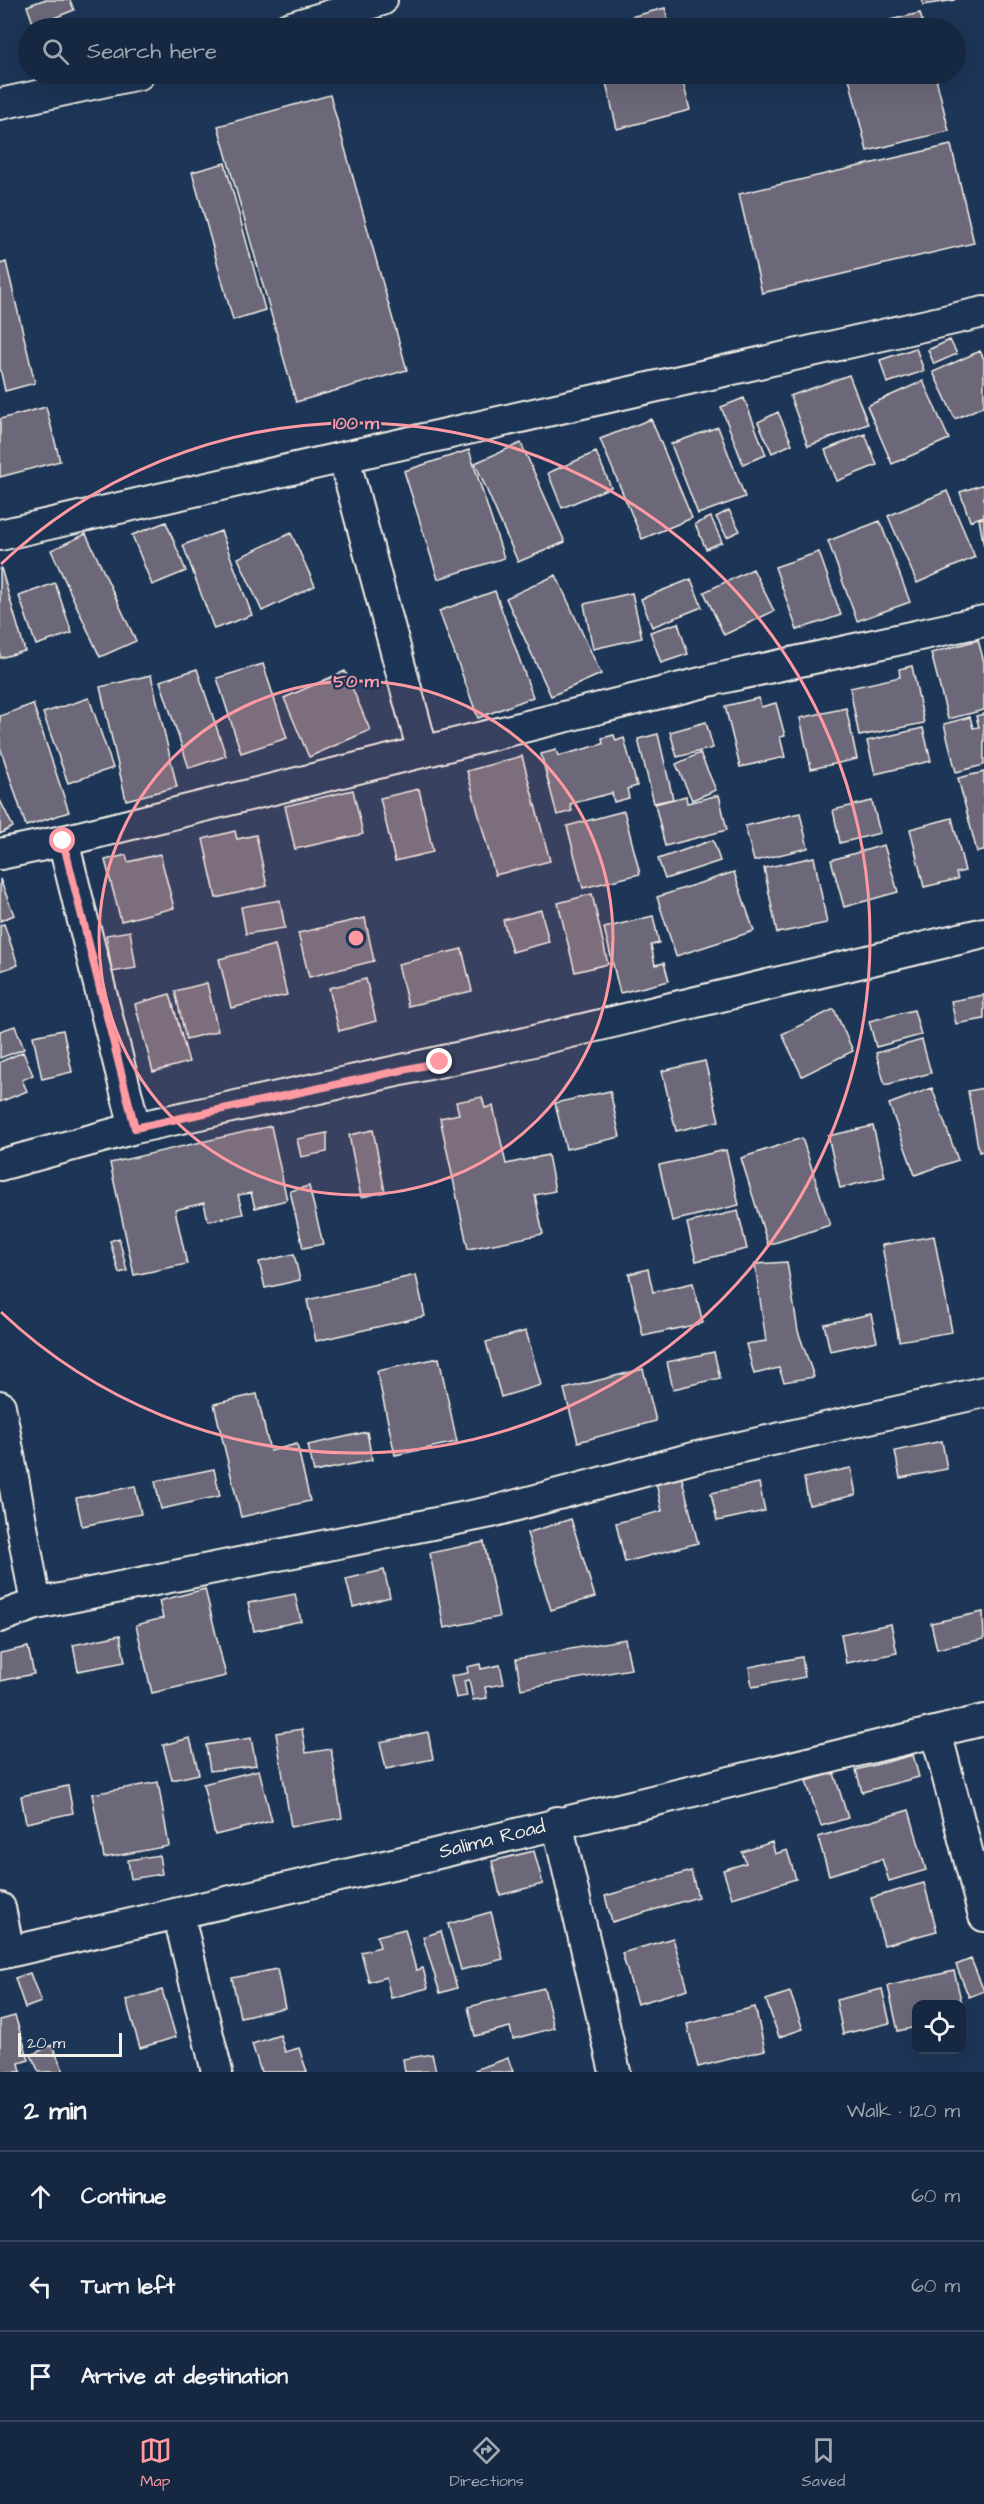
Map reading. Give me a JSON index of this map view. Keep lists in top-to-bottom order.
{
  "streets": {
    "street": ["Salima Road"]
  },
  "scale_bar": "20 m",
  "page": {
    "search": "Search here",
    "scale": "20 m",
    "heading": ["2 min", "Walk · 120 m"],
    "list": [
      ["Continue", "60 m"],
      ["Turn left", "60 m"],
      "Arrive at destination"
    ],
    "nav": ["Map", "Directions", "Saved"]
  },
  "rings": ["100 m", "50 m"]
}
